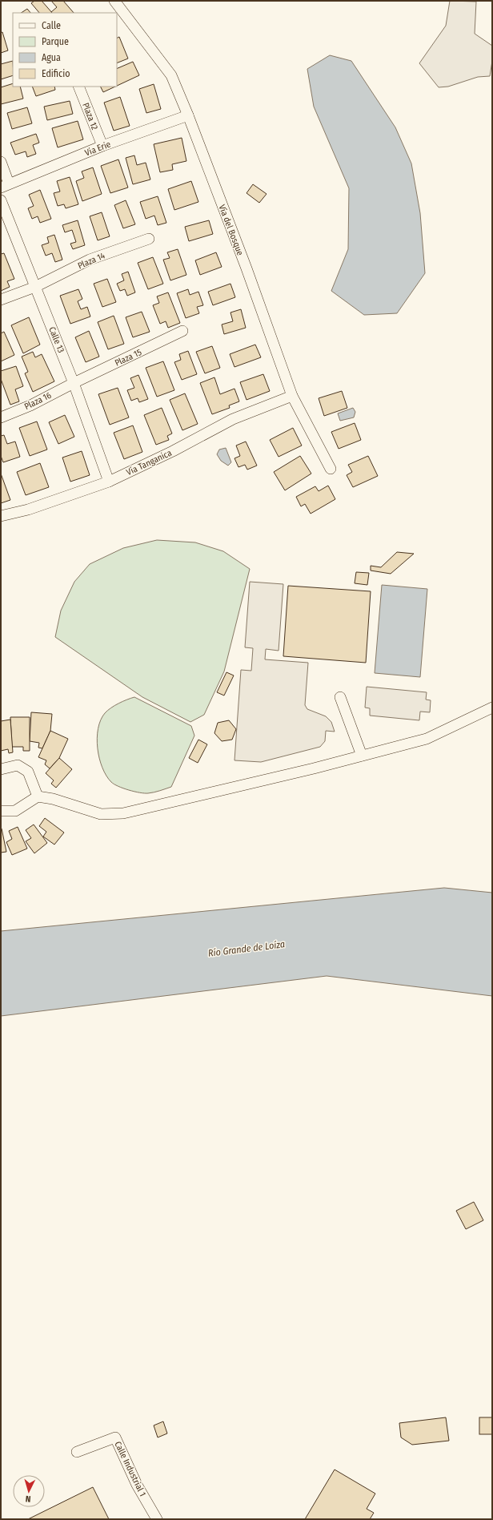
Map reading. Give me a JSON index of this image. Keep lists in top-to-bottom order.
{
  "streets": {
    "street": [
      "Plaza 12",
      "Via Erie",
      "Vía del Bosque",
      "Plaza 14",
      "Calle 13",
      "Plaza 15",
      "Plaza 16",
      "Vía Tanganica",
      "Calle Industrial 1"
    ]
  },
  "crossings": [
    ["Plaza 12", "Via Erie"],
    ["Via Erie", "Vía del Bosque"],
    ["Vía del Bosque", "Vía Tanganica"],
    ["Plaza 14", "Calle 13"],
    ["Calle 13", "Plaza 15"],
    ["Calle 13", "Plaza 16"],
    ["Calle 13", "Vía Tanganica"],
    ["Plaza 15", "Plaza 16"]
  ],
  "water": ["Río Grande de Loíza"],
  "legend": [
    "Calle",
    "Parque",
    "Agua",
    "Edificio"
  ],
  "north": "bottom"
}
